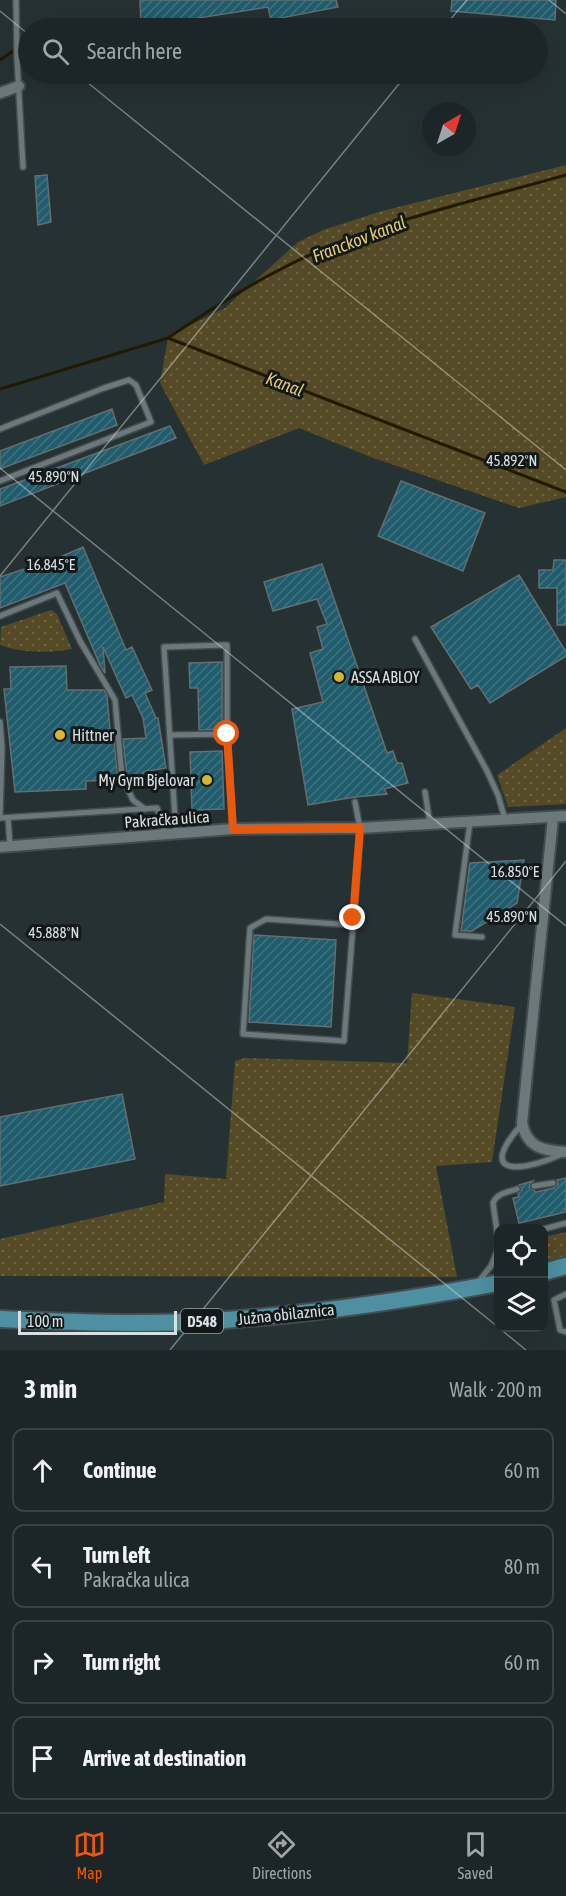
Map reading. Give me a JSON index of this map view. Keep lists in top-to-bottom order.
{
  "streets": {
    "main road": ["Južna obilaznica", "D548"],
    "street": ["Pakračka ulica"]
  },
  "water": ["Franckov kanal", "Kanal"],
  "places": ["ASSA ABLOY", "Hittner", "My Gym Bjelovar"],
  "scale_bar": "100 m",
  "north": "top right",
  "page": {
    "search": "Search here",
    "scale": "100 m",
    "heading": ["3 min", "Walk · 200 m"],
    "list": [
      ["Continue", "60 m"],
      ["Turn left", "Pakračka ulica", "80 m"],
      ["Turn right", "60 m"],
      "Arrive at destination"
    ],
    "nav": ["Map", "Directions", "Saved"]
  },
  "coordinates": [
    "45.892°N",
    "45.890°N",
    "16.845°E",
    "16.850°E",
    "45.888°N"
  ]
}
